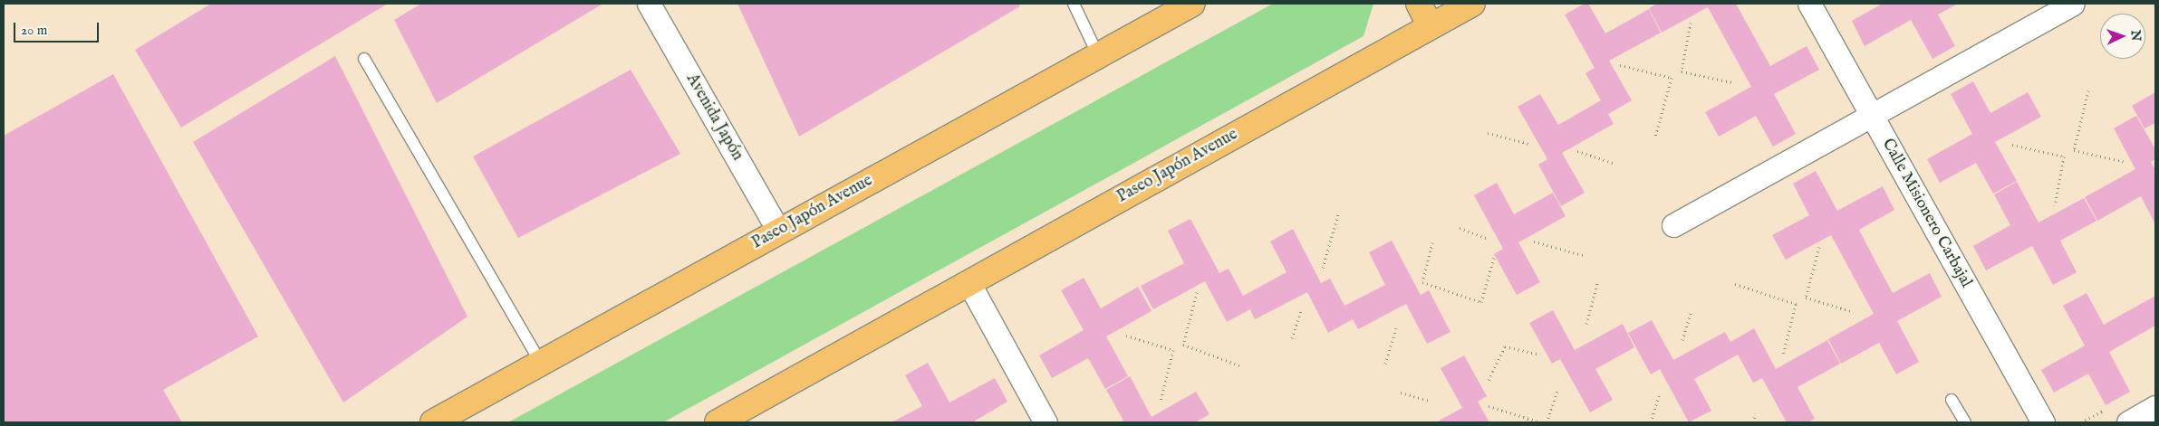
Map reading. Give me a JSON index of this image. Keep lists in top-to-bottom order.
{
  "streets": {
    "main road": ["Paseo Japón Avenue"],
    "street": ["Avenida Japón", "Calle Misionero Carbajal"]
  },
  "crossings": [
    ["Avenida Japón", "Paseo Japón Avenue"]
  ],
  "scale_bar": "20 m",
  "north": "right"
}
